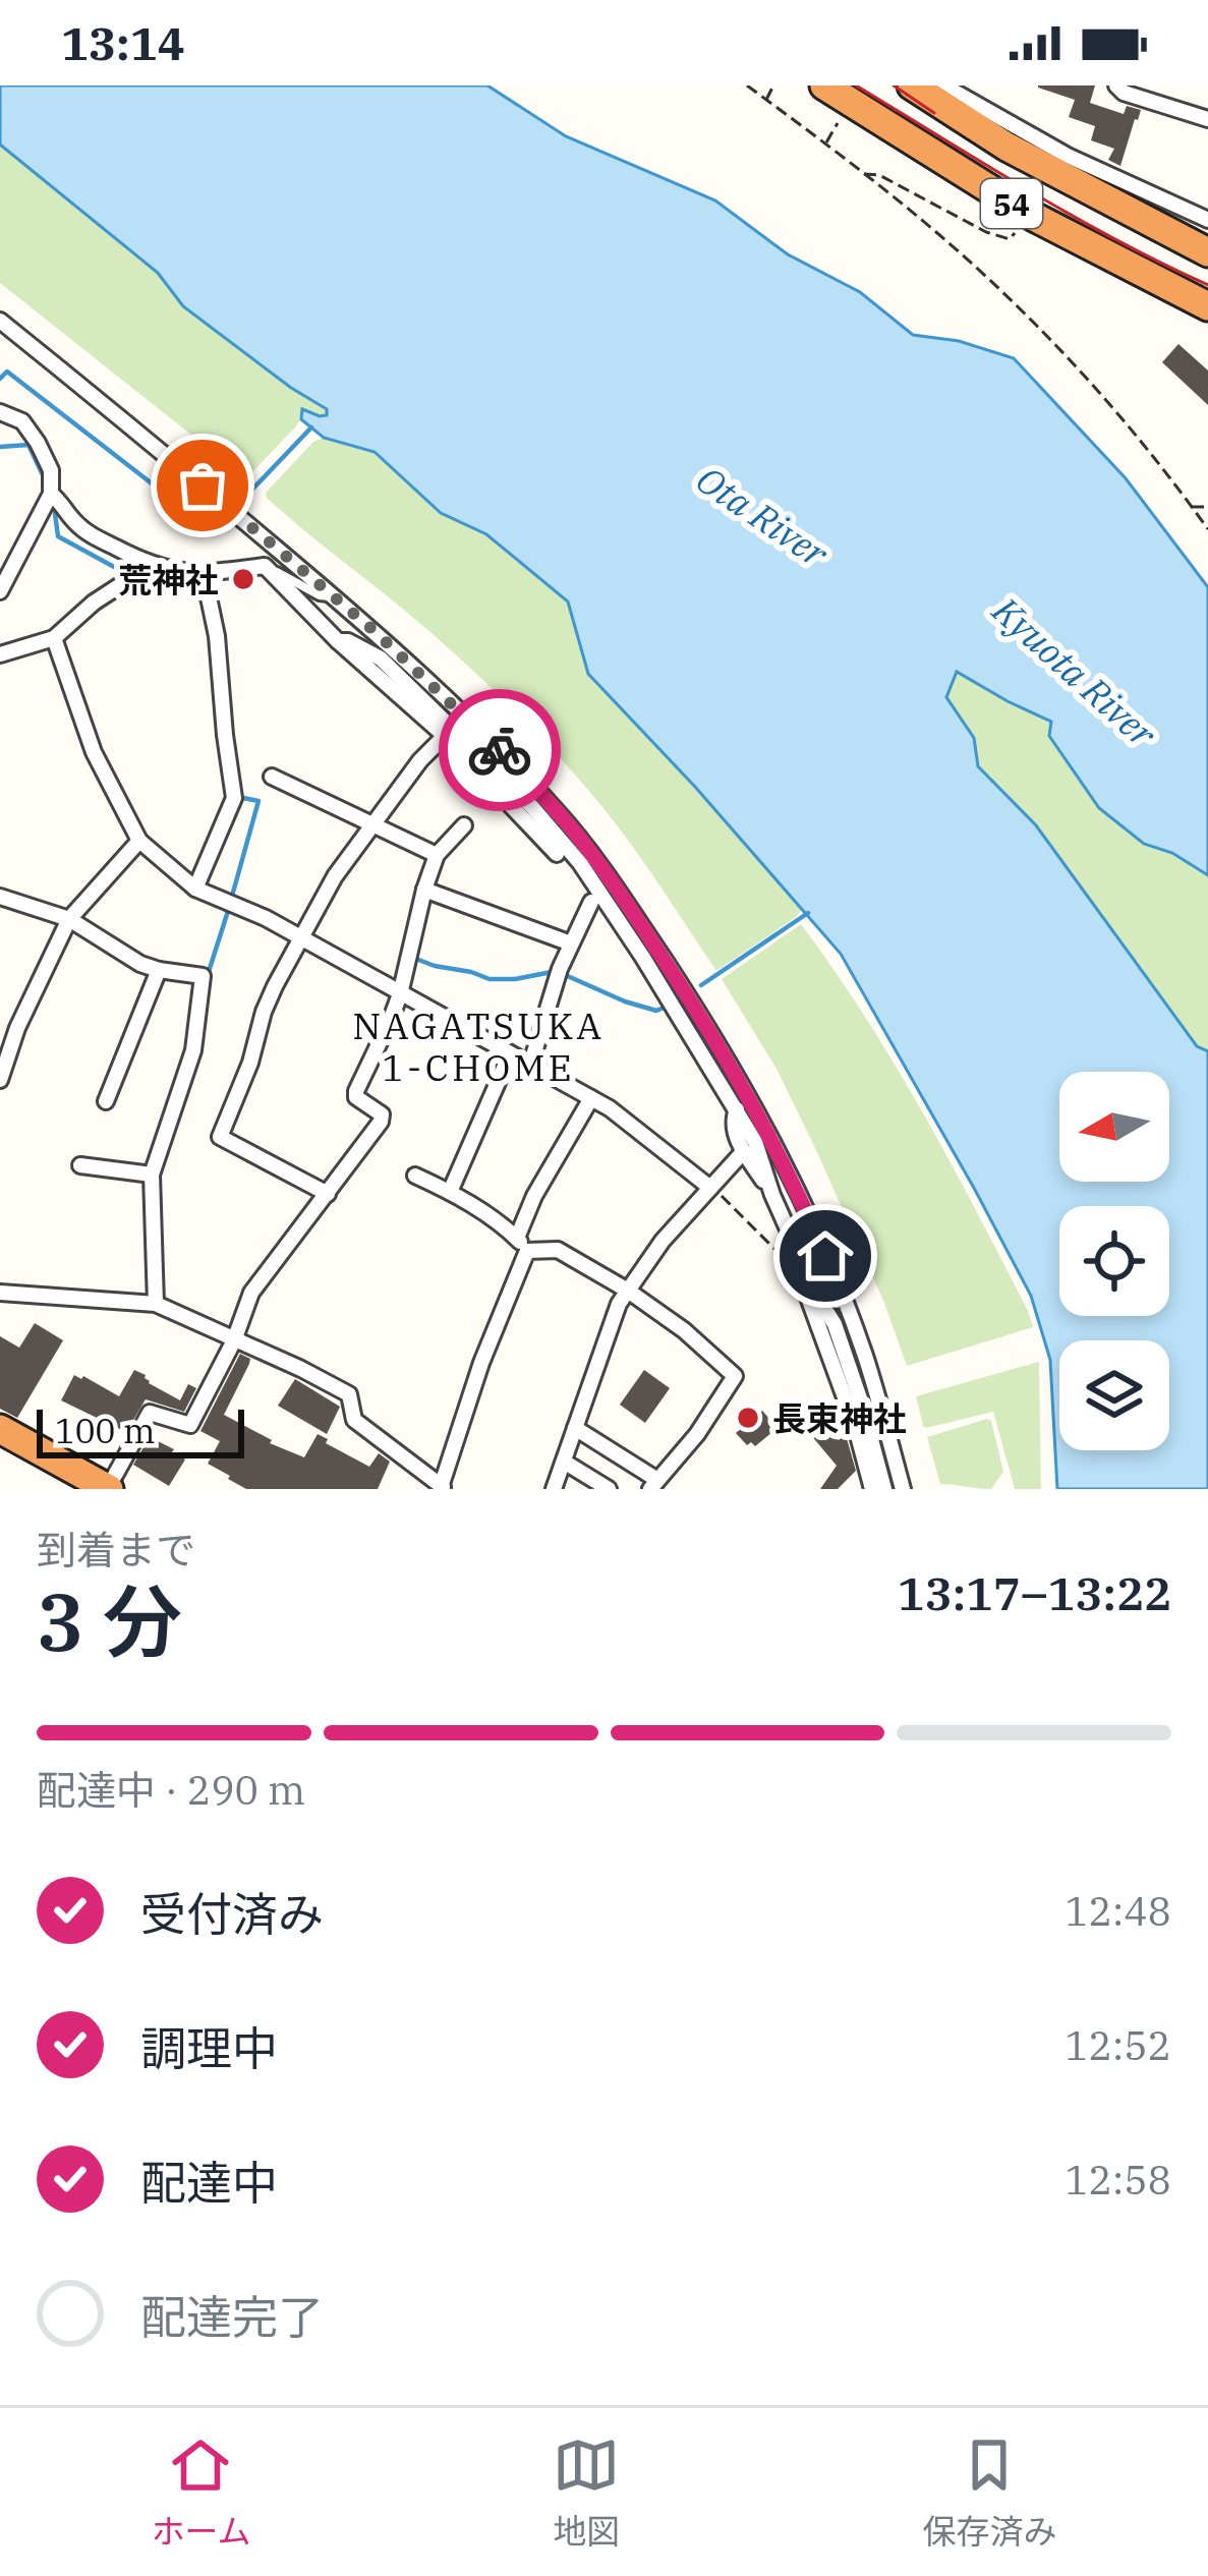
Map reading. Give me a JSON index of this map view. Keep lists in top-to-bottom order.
{
  "streets": {
    "highway": ["54"]
  },
  "districts": ["NAGATSUKA 1-CHOME"],
  "water": ["Ota River", "Kyuota River"],
  "places": ["荒神社", "長束神社"],
  "scale_bar": "100 m",
  "north": "left",
  "page": {
    "status": "13:14",
    "scale": "100 m",
    "heading": ["3 分", "到着まで", "13:17–13:22"],
    "bar": "配達中 · 290 m",
    "list": [
      ["受付済み", "12:48"],
      ["調理中", "12:52"],
      ["配達中", "12:58"],
      "配達完了"
    ],
    "tabs": ["ホーム", "地図", "保存済み"]
  }
}
